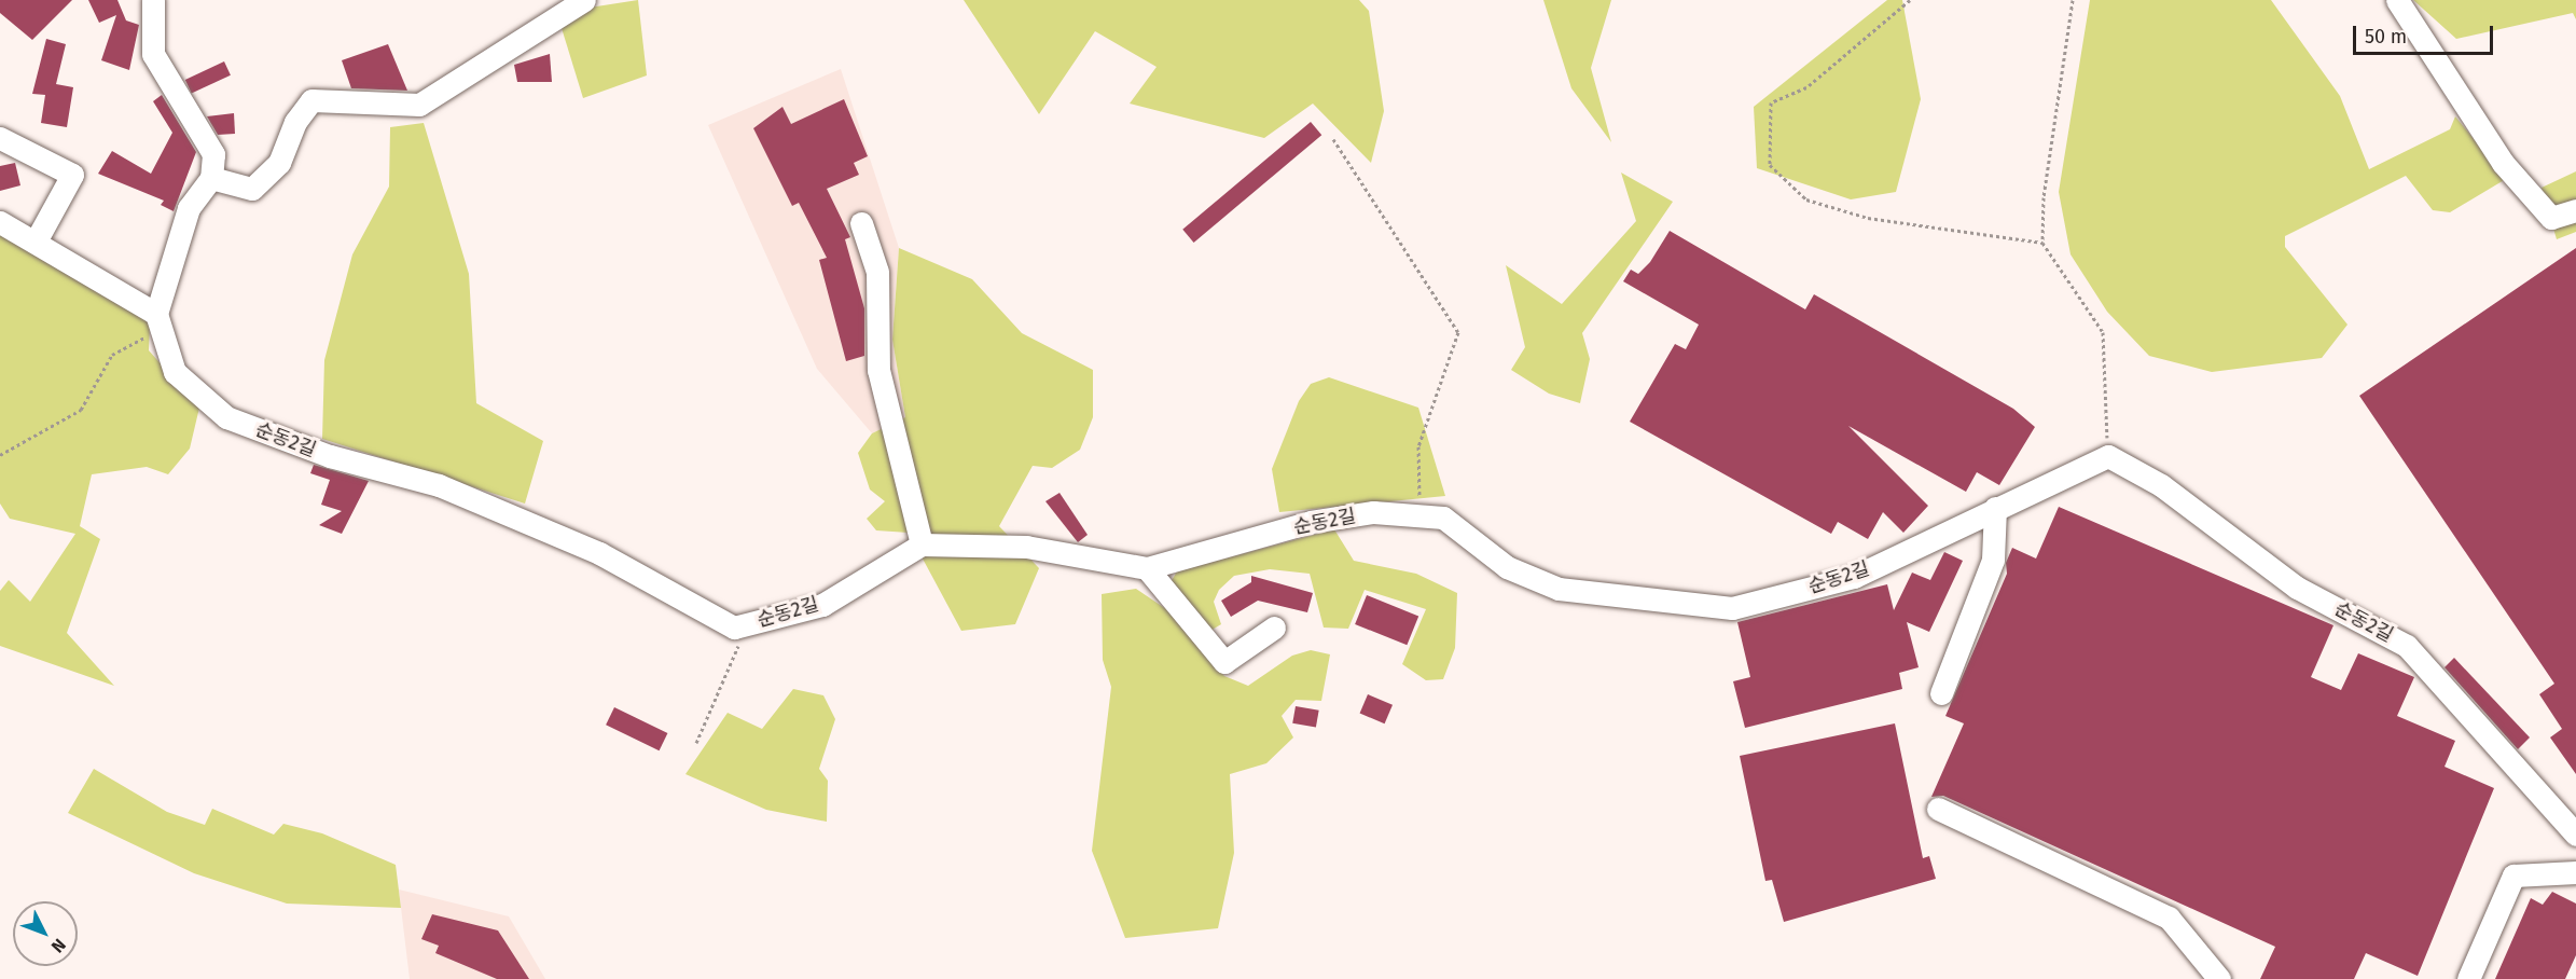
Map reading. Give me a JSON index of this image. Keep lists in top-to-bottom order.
{
  "streets": {
    "street": ["순동2길"]
  },
  "scale_bar": "50 m",
  "north": "bottom right"
}
